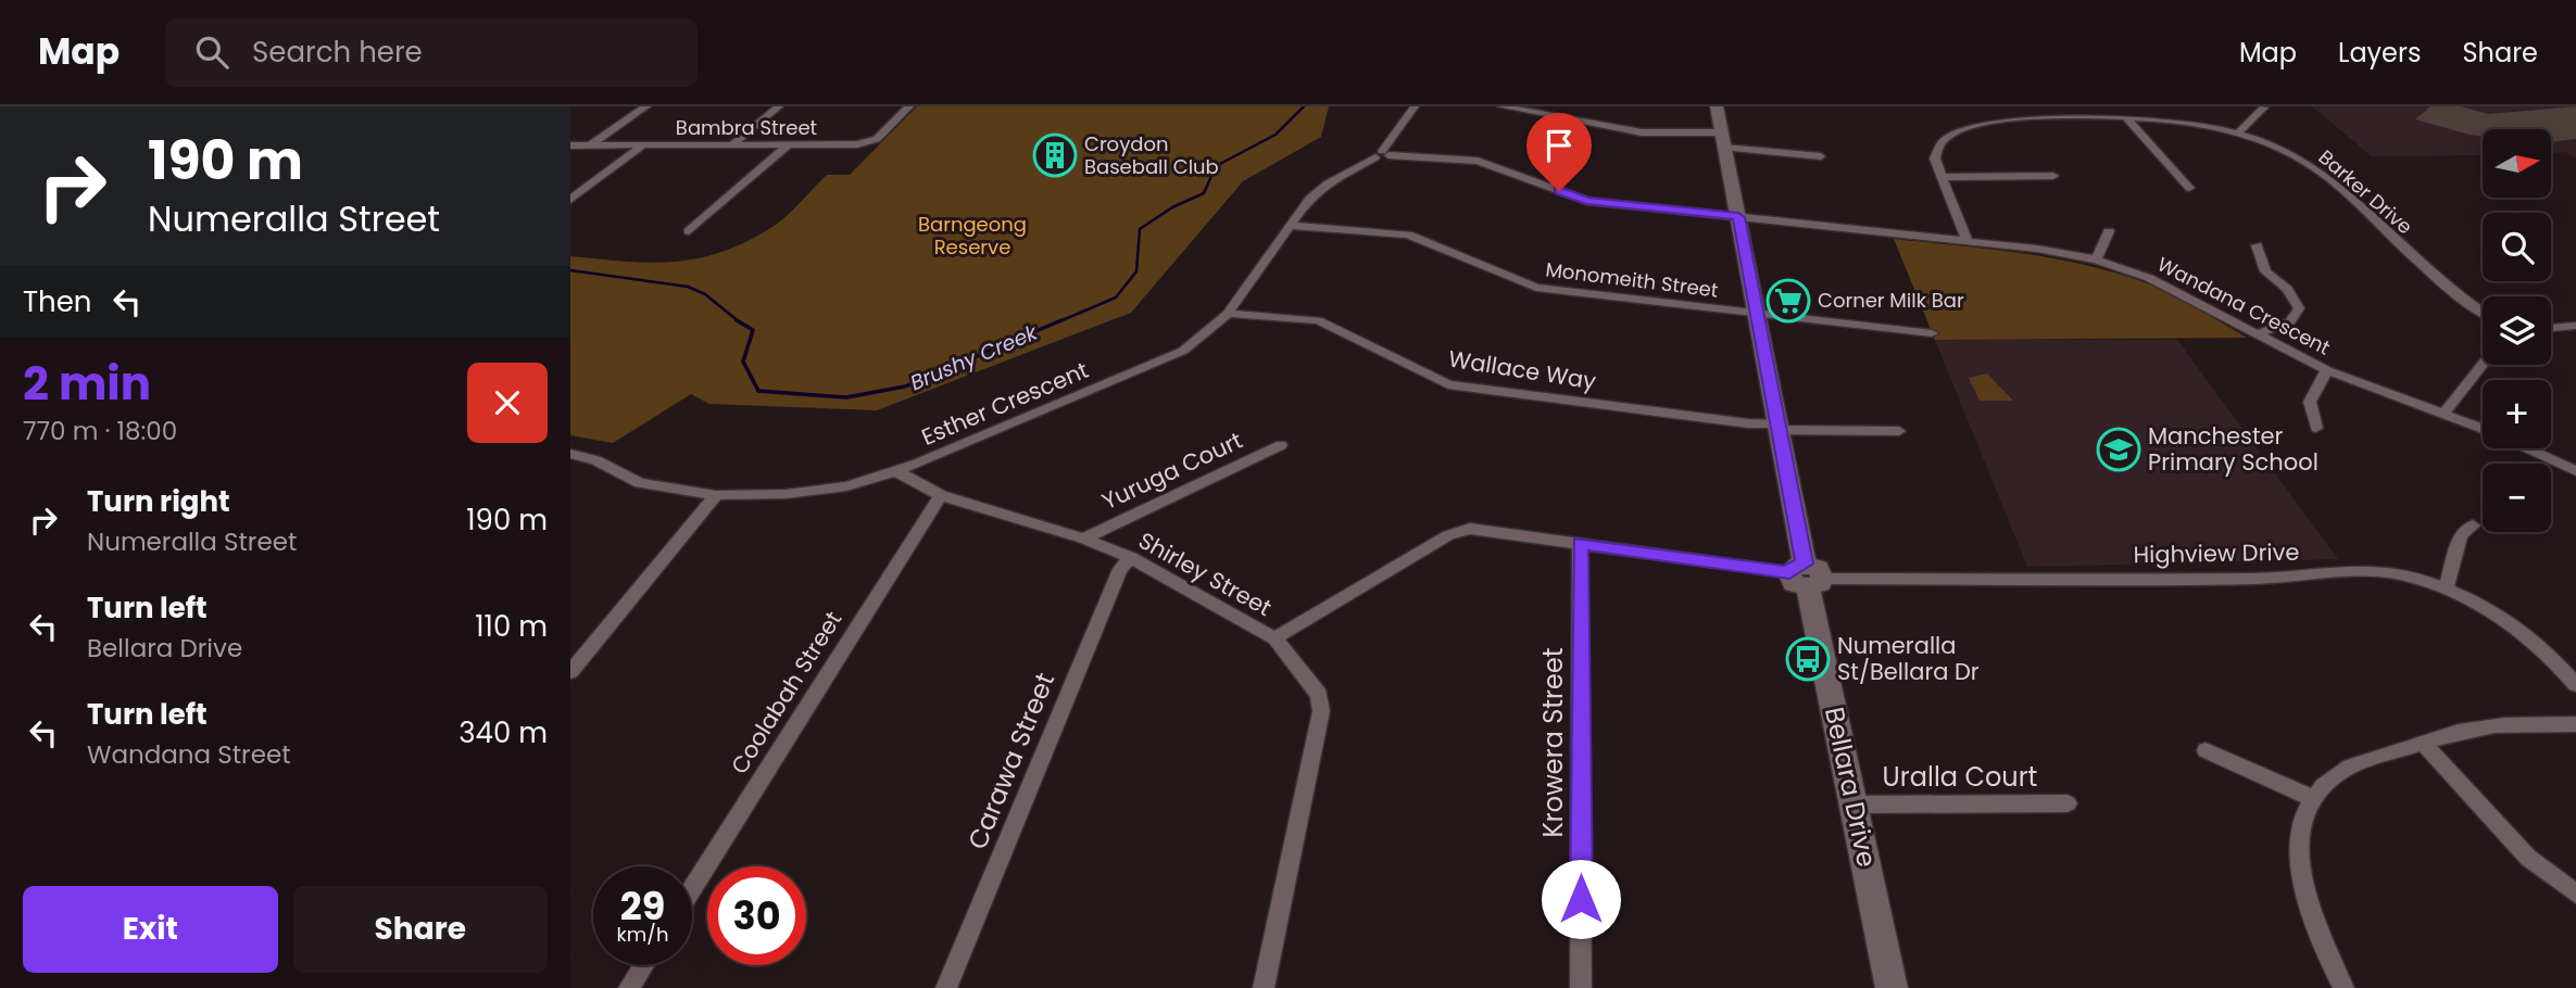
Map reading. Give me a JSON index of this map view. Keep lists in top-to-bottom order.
{
  "streets": {
    "main road": ["Bellara Drive"],
    "street": [
      "Bambra Street",
      "Barker Drive",
      "Monomeith Street",
      "Wandana Crescent",
      "Wallace Way",
      "Esther Crescent",
      "Yuruga Court",
      "Highview Drive",
      "Shirley Street",
      "Coolabah Street",
      "Krowera Street",
      "Carawa Street",
      "Uralla Court"
    ]
  },
  "crossings": [
    ["Barker Drive", "Wandana Crescent"],
    ["Monomeith Street", "Esther Crescent"],
    ["Monomeith Street", "Bellara Drive"],
    ["Wandana Crescent", "Esther Crescent"],
    ["Wandana Crescent", "Bellara Drive"],
    ["Wallace Way", "Esther Crescent"],
    ["Wallace Way", "Bellara Drive"],
    ["Esther Crescent", "Shirley Street"],
    ["Yuruga Court", "Shirley Street"],
    ["Highview Drive", "Shirley Street"],
    ["Highview Drive", "Krowera Street"],
    ["Highview Drive", "Bellara Drive"],
    ["Shirley Street", "Coolabah Street"],
    ["Shirley Street", "Carawa Street"],
    ["Uralla Court", "Bellara Drive"]
  ],
  "water": ["Brushy Creek"],
  "parks": ["Barngeong Reserve"],
  "places": {
    "building": ["Croydon Baseball Club"],
    "supermarket": ["Corner Milk Bar"],
    "school or university": ["Manchester Primary School"],
    "bus stop": ["Numeralla St/Bellara Dr"]
  },
  "north": "right",
  "page": {
    "header": "Map",
    "search": "Search here",
    "nav": ["Map", "Layers", "Share"],
    "turn": ["190 m", "Numeralla Street"],
    "map_buttons": ["+", "−"],
    "then": "Then",
    "heading": ["2 min", "770 m · 18:00"],
    "list": [
      {
        "name": "Turn right",
        "note": "Numeralla Street",
        "value": "190 m"
      },
      {
        "name": "Turn left",
        "note": "Bellara Drive",
        "value": "110 m"
      },
      {
        "name": "Turn left",
        "note": "Wandana Street",
        "value": "340 m"
      }
    ],
    "speed": "29 km/h",
    "limit": "30",
    "buttons": ["Exit", "Share"]
  }
}
